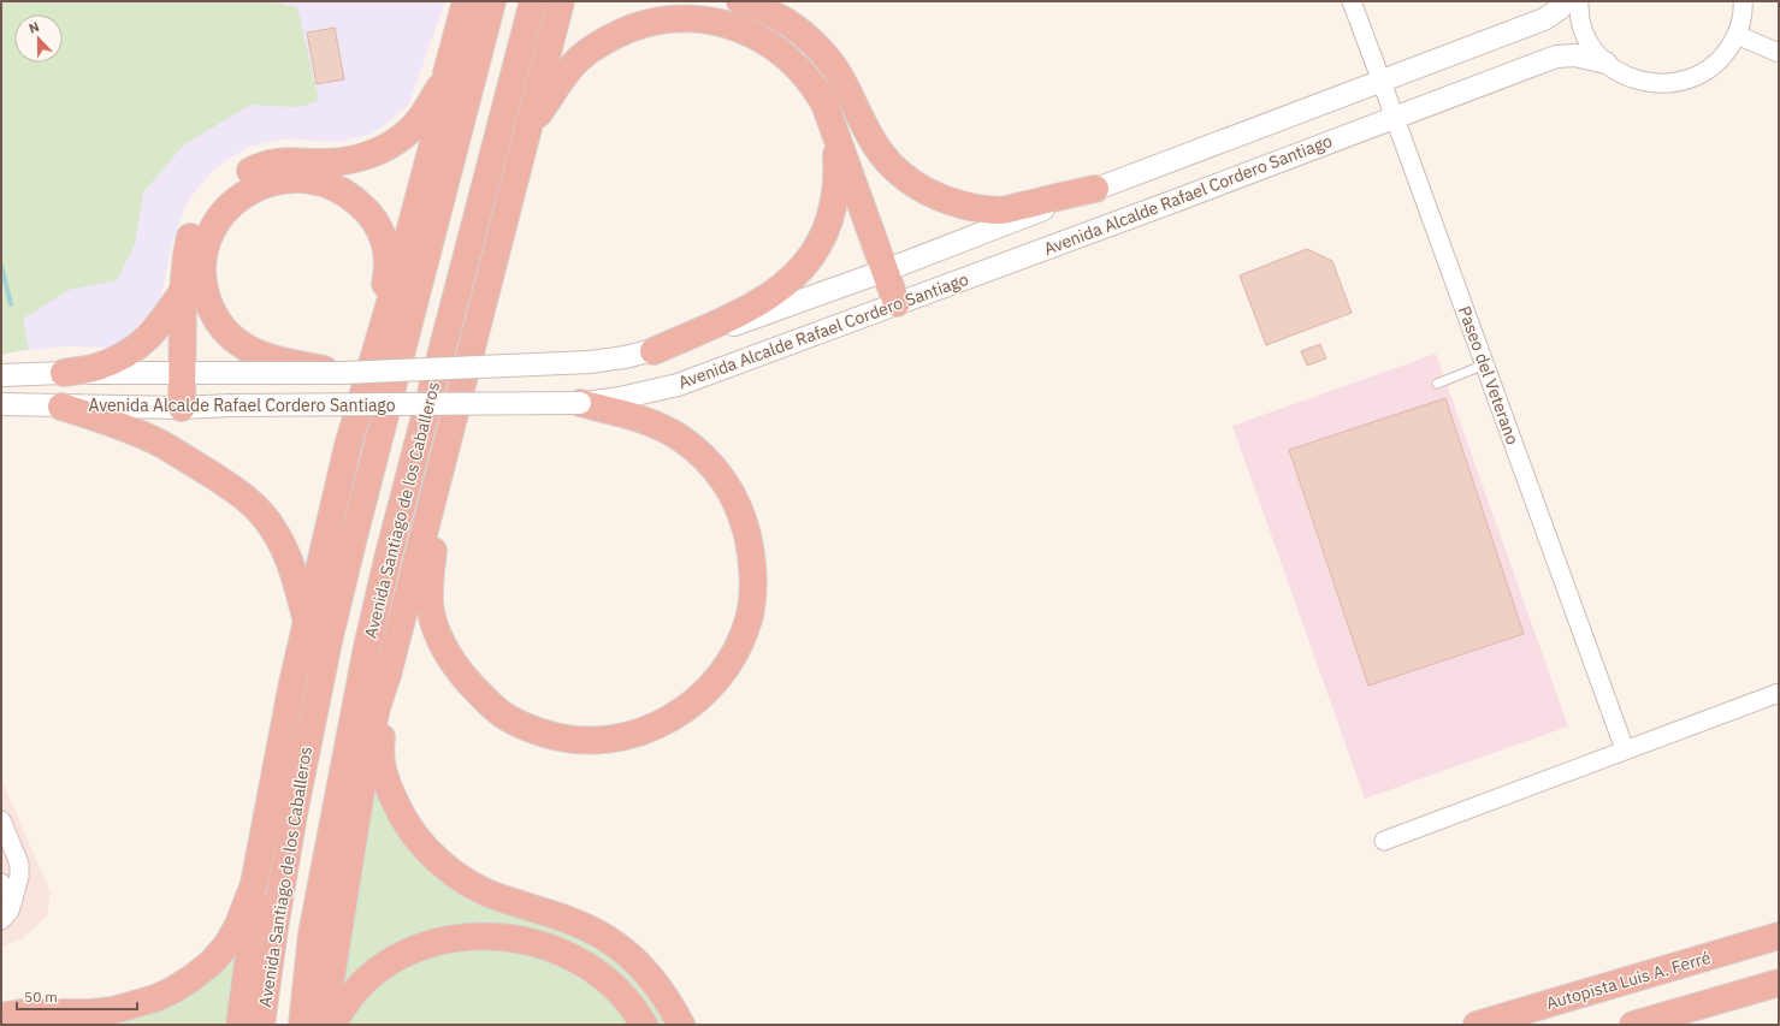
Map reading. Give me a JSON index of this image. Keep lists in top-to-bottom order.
{
  "streets": {
    "highway": ["Avenida Santiago de los Caballeros", "Autopista Luis A. Ferré"],
    "street": ["Avenida Alcalde Rafael Cordero Santiago", "Paseo del Veterano"]
  },
  "crossings": [
    ["Avenida Alcalde Rafael Cordero Santiago", "Paseo del Veterano"]
  ],
  "scale_bar": "50 m",
  "north": "top"
}
